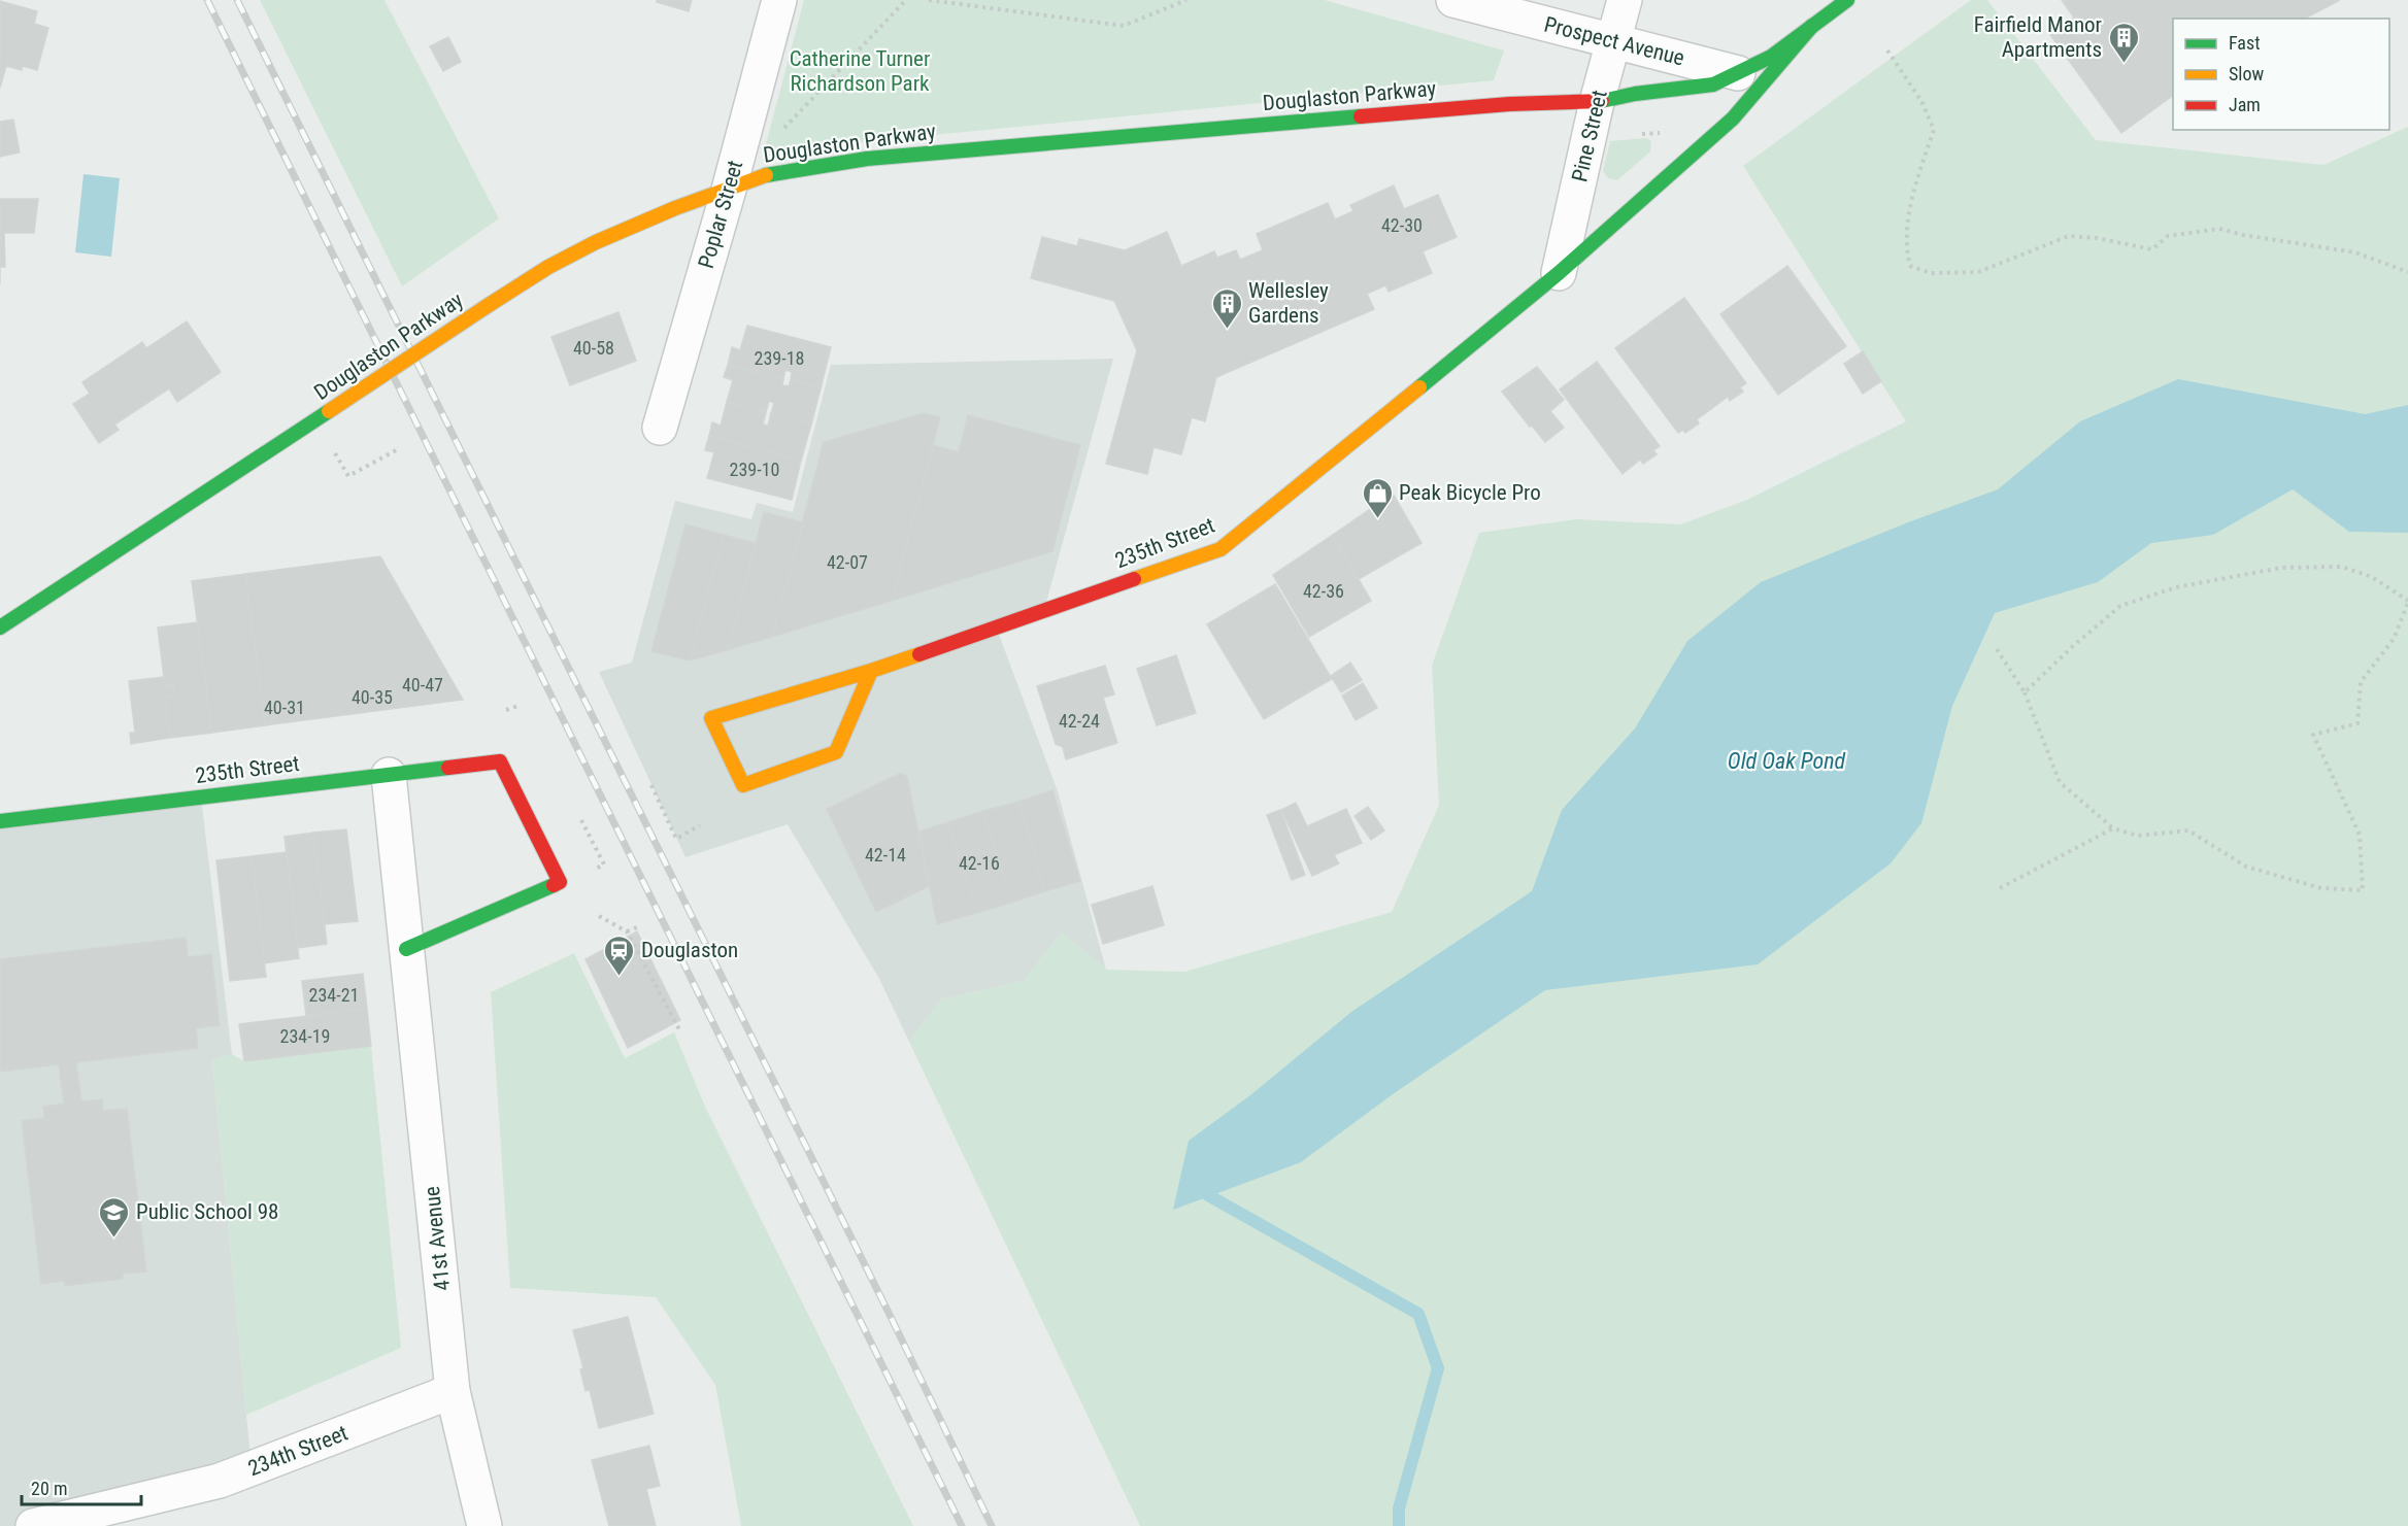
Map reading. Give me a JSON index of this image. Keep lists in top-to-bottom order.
{
  "streets": {
    "street": [
      "Prospect Avenue",
      "Douglaston Parkway",
      "Pine Street",
      "Poplar Street",
      "235th Street",
      "41st Avenue",
      "234th Street"
    ]
  },
  "crossings": [
    ["Prospect Avenue", "Douglaston Parkway"],
    ["Prospect Avenue", "Pine Street"],
    ["Douglaston Parkway", "Pine Street"],
    ["Douglaston Parkway", "Poplar Street"],
    ["Douglaston Parkway", "235th Street"],
    ["Pine Street", "235th Street"],
    ["235th Street", "41st Avenue"],
    ["41st Avenue", "234th Street"]
  ],
  "water": ["Old Oak Pond"],
  "parks": ["Catherine Turner Richardson Park"],
  "places": {
    "building": ["Fairfield Manor Apartments", "Wellesley Gardens"],
    "shop": ["Peak Bicycle Pro"],
    "station": ["Douglaston"],
    "school or university": ["Public School 98"]
  },
  "house_numbers": [
    "42-30",
    "40-58",
    "239-18",
    "239-10",
    "42-07",
    "42-36",
    "40-47",
    "40-35",
    "40-31",
    "42-24",
    "42-14",
    "42-16",
    "234-21",
    "234-19"
  ],
  "legend": ["Fast", "Slow", "Jam"],
  "scale_bar": "20 m"
}
